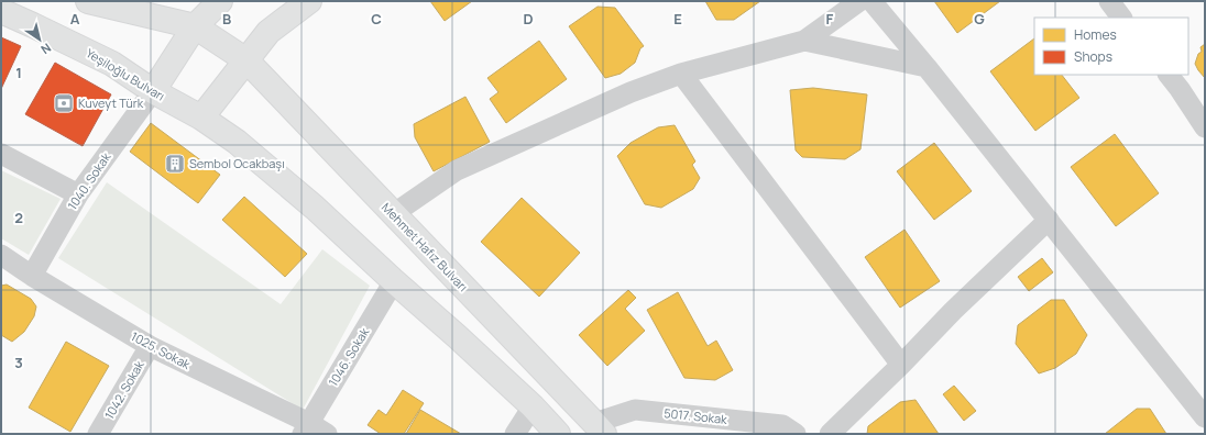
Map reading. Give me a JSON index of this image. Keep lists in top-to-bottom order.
{
  "streets": {
    "main road": ["Yeşiloğlu Bulvarı", "Mehmet Hafız Bulvarı"],
    "street": [
      "1040. Sokak",
      "1025. Sokak",
      "1046. Sokak",
      "1042. Sokak",
      "5017. Sokak"
    ]
  },
  "crossings": [
    ["Yeşiloğlu Bulvarı", "1040. Sokak"],
    ["1040. Sokak", "1025. Sokak"],
    ["Mehmet Hafız Bulvarı", "5017. Sokak"],
    ["1025. Sokak", "1046. Sokak"],
    ["1025. Sokak", "1042. Sokak"]
  ],
  "places": {
    "bank": ["Kuveyt Türk"],
    "building": ["Sembol Ocakbaşı"]
  },
  "legend": ["Homes", "Shops"],
  "north": "bottom right",
  "grid": {
    "columns": [
      "A",
      "B",
      "C",
      "D",
      "E",
      "F",
      "G"
    ],
    "rows": ["1", "2", "3"]
  }
}
